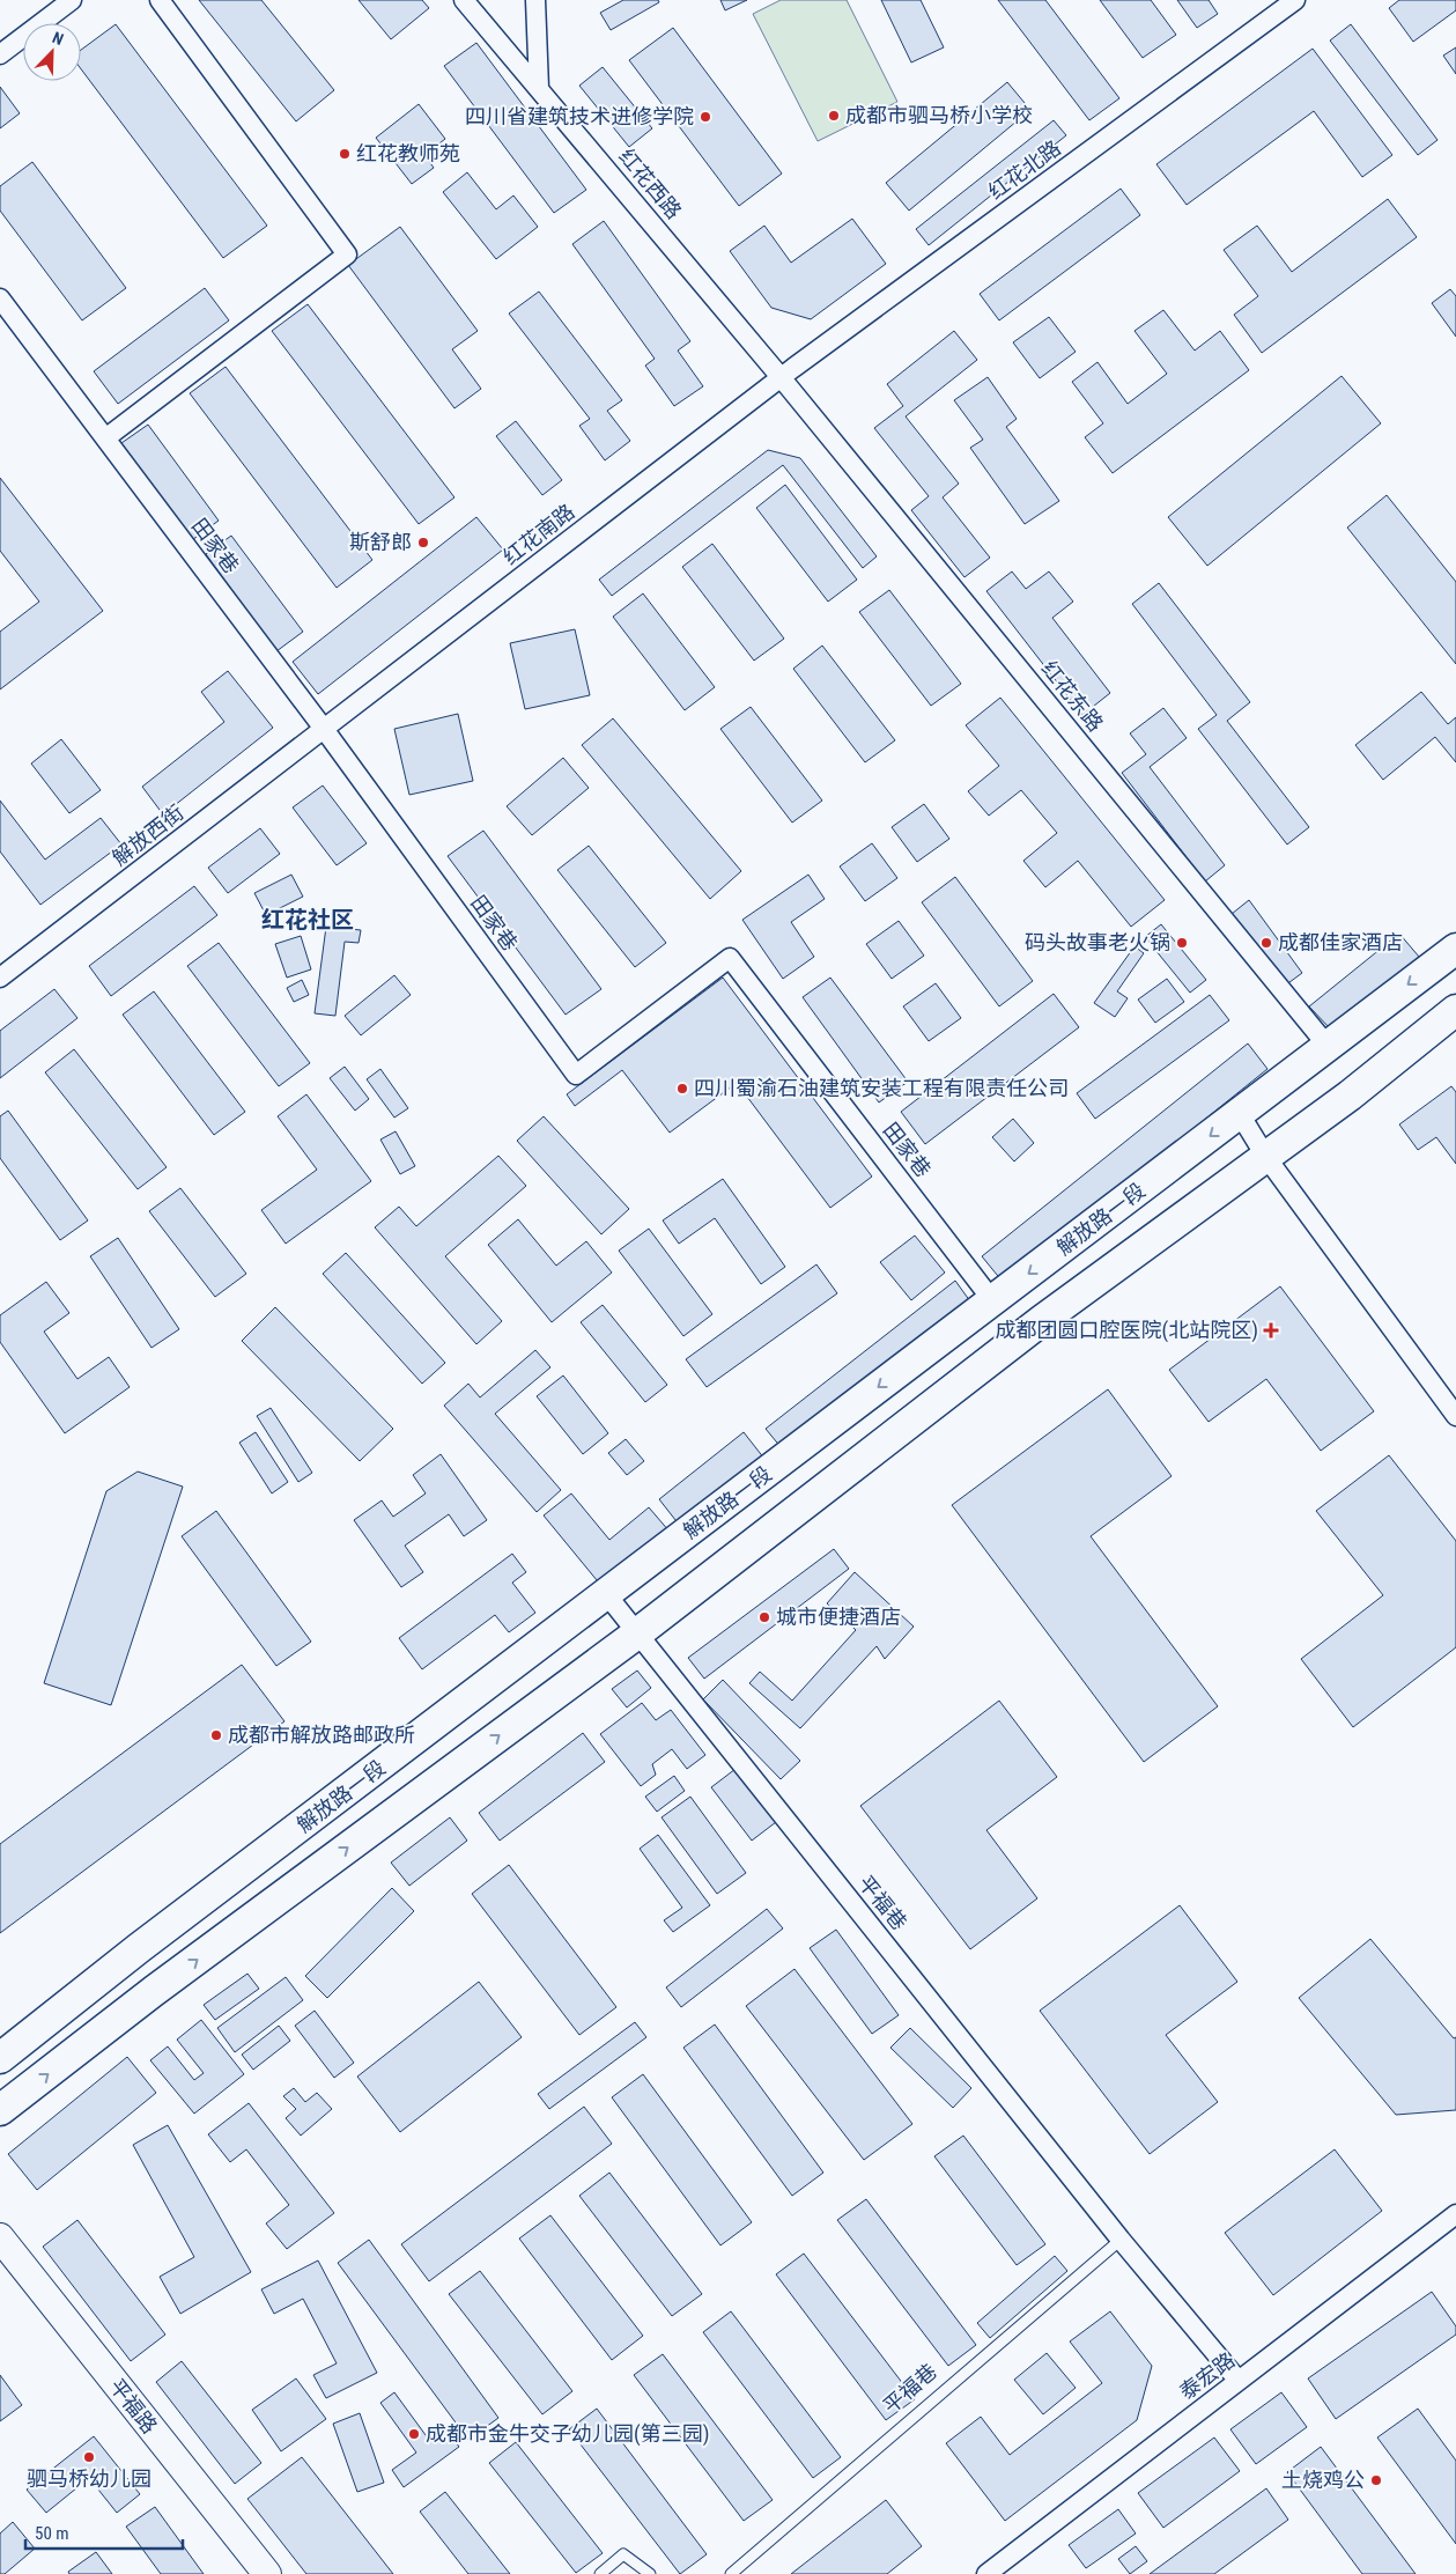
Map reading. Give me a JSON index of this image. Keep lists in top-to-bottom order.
{
  "streets": {
    "main road": ["解放路一段"],
    "street": [
      "红花北路",
      "红花西路",
      "红花南路",
      "田家巷",
      "红花东路",
      "解放西街",
      "平福巷",
      "泰宏路",
      "平福路"
    ]
  },
  "crossings": [
    ["红花北路", "红花西路"],
    ["红花北路", "红花南路"],
    ["红花北路", "红花东路"],
    ["红花西路", "红花南路"],
    ["红花西路", "红花东路"],
    ["红花南路", "田家巷"],
    ["红花南路", "红花东路"],
    ["红花南路", "解放西街"],
    ["田家巷", "解放西街"],
    ["田家巷", "解放路一段"],
    ["红花东路", "解放路一段"],
    ["解放路一段", "平福巷"],
    ["平福巷", "泰宏路"]
  ],
  "districts": ["红花社区"],
  "places": {
    "other": [
      "成都市驷马桥小学校",
      "四川省建筑技术进修学院",
      "红花教师苑",
      "斯舒郎",
      "码头故事老火锅",
      "成都佳家酒店",
      "四川蜀渝石油建筑安装工程有限责任公司",
      "城市便捷酒店",
      "成都市解放路邮政所",
      "成都市金牛交子幼儿园(第三园)",
      "驷马桥幼儿园",
      "土烧鸡公"
    ],
    "health": ["成都团圆口腔医院(北站院区)"]
  },
  "scale_bar": "50 m",
  "north": "top right"
}
